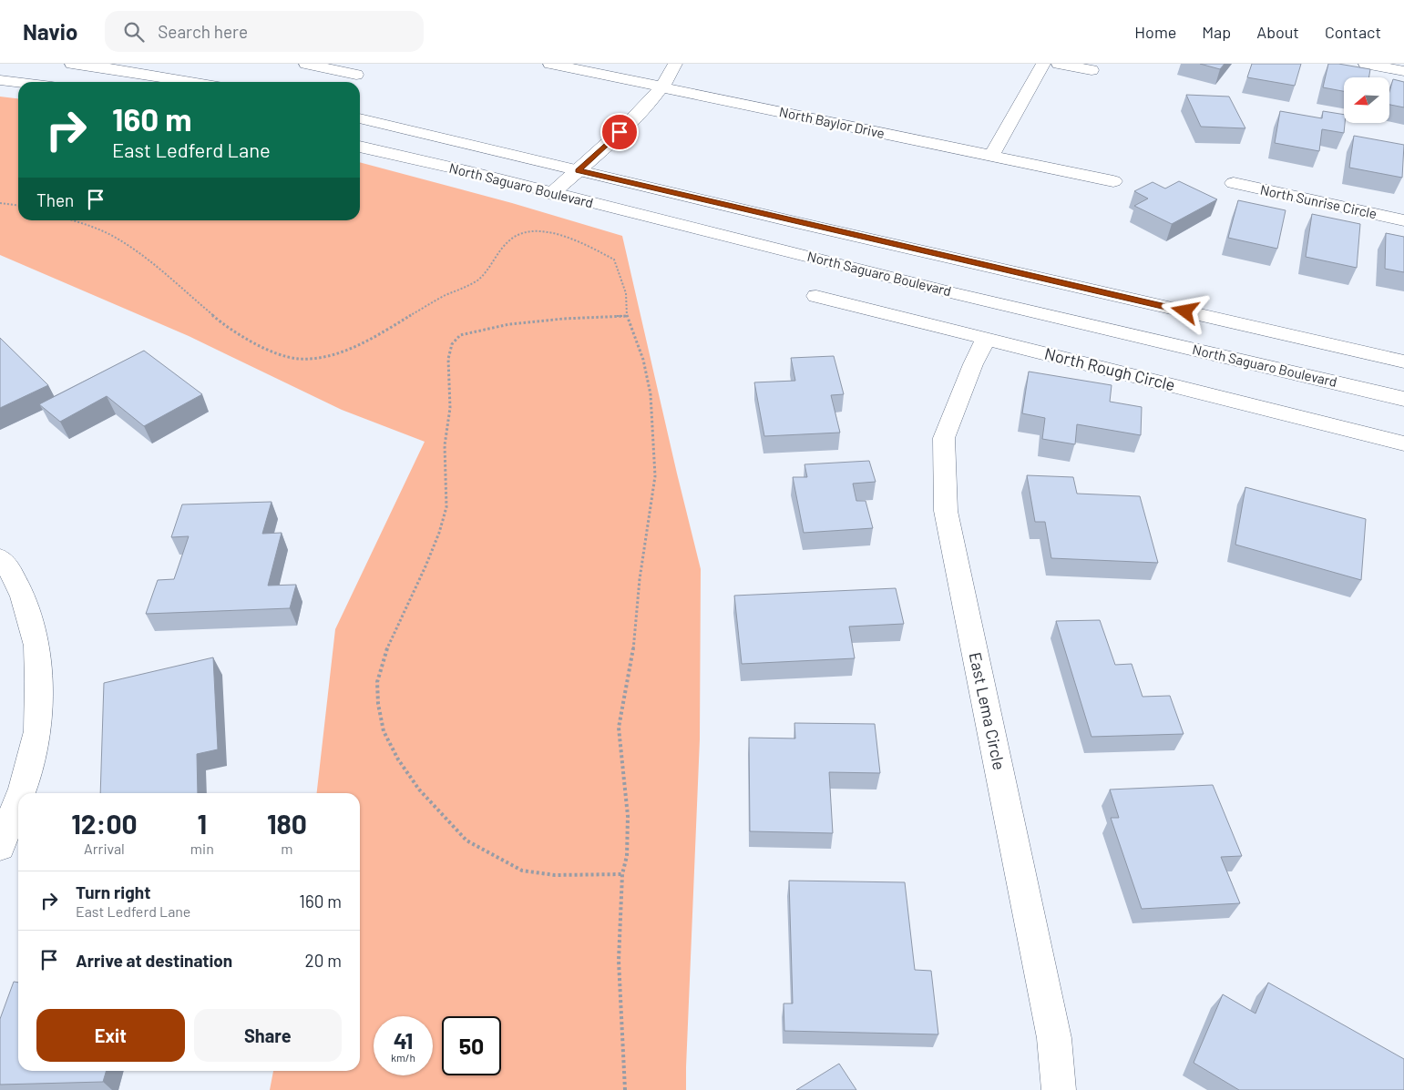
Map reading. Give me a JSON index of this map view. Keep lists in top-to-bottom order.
{
  "streets": {
    "street": [
      "North Baylor Drive",
      "North Saguaro Boulevard",
      "North Sunrise Circle",
      "North Rough Circle",
      "East Lema Circle"
    ]
  },
  "crossings": [
    ["North Rough Circle", "East Lema Circle"]
  ],
  "north": "left",
  "page": {
    "header": "Navio",
    "search": "Search here",
    "nav": [
      "Home",
      "Map",
      "About",
      "Contact"
    ],
    "turn": ["160 m", "East Ledferd Lane"],
    "then": "Then",
    "eta": [
      "12:00",
      "Arrival",
      "1",
      "min",
      "180",
      "m"
    ],
    "list": [
      {
        "name": "Turn right",
        "note": "East Ledferd Lane",
        "value": "160 m"
      },
      {
        "name": "Arrive at destination",
        "value": "20 m"
      }
    ],
    "buttons": ["Exit", "Share"],
    "speed": "41 km/h",
    "limit": "50"
  }
}
